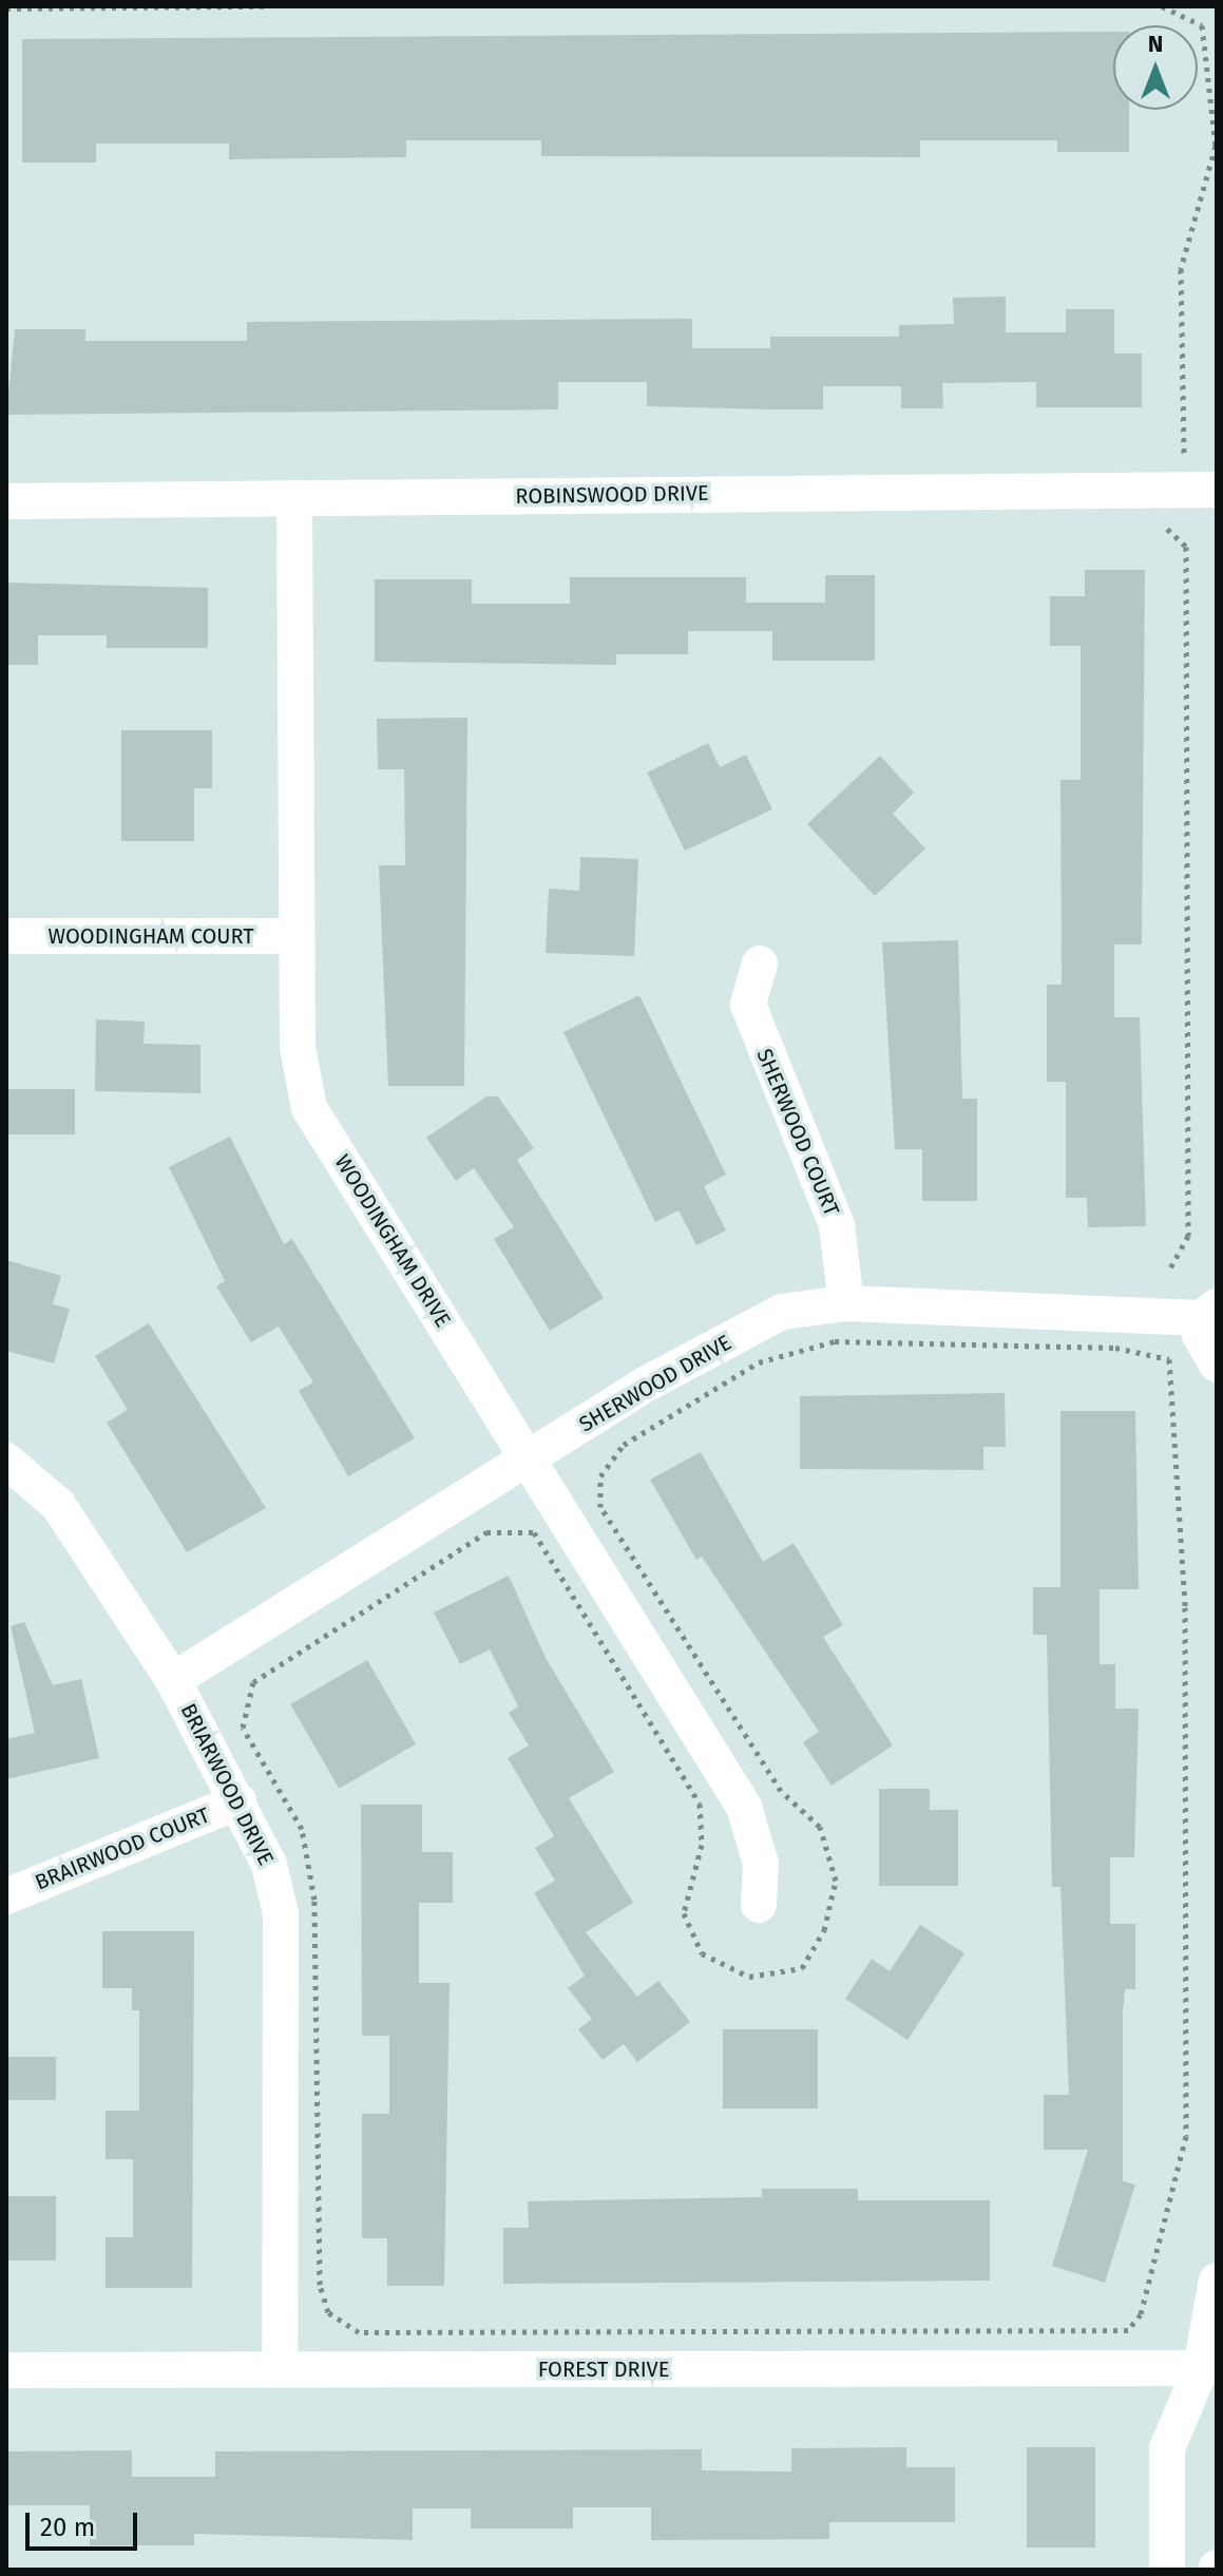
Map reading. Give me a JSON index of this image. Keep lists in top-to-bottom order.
{
  "streets": {
    "street": [
      "ROBINSWOOD DRIVE",
      "WOODINGHAM COURT",
      "SHERWOOD COURT",
      "WOODINGHAM DRIVE",
      "SHERWOOD DRIVE",
      "BRIARWOOD DRIVE",
      "BRAIRWOOD COURT",
      "FOREST DRIVE"
    ]
  },
  "crossings": [
    ["ROBINSWOOD DRIVE", "WOODINGHAM DRIVE"],
    ["WOODINGHAM COURT", "WOODINGHAM DRIVE"],
    ["SHERWOOD COURT", "SHERWOOD DRIVE"],
    ["WOODINGHAM DRIVE", "SHERWOOD DRIVE"],
    ["SHERWOOD DRIVE", "BRIARWOOD DRIVE"],
    ["BRIARWOOD DRIVE", "BRAIRWOOD COURT"],
    ["BRIARWOOD DRIVE", "FOREST DRIVE"]
  ],
  "scale_bar": "20 m",
  "north": "top"
}
